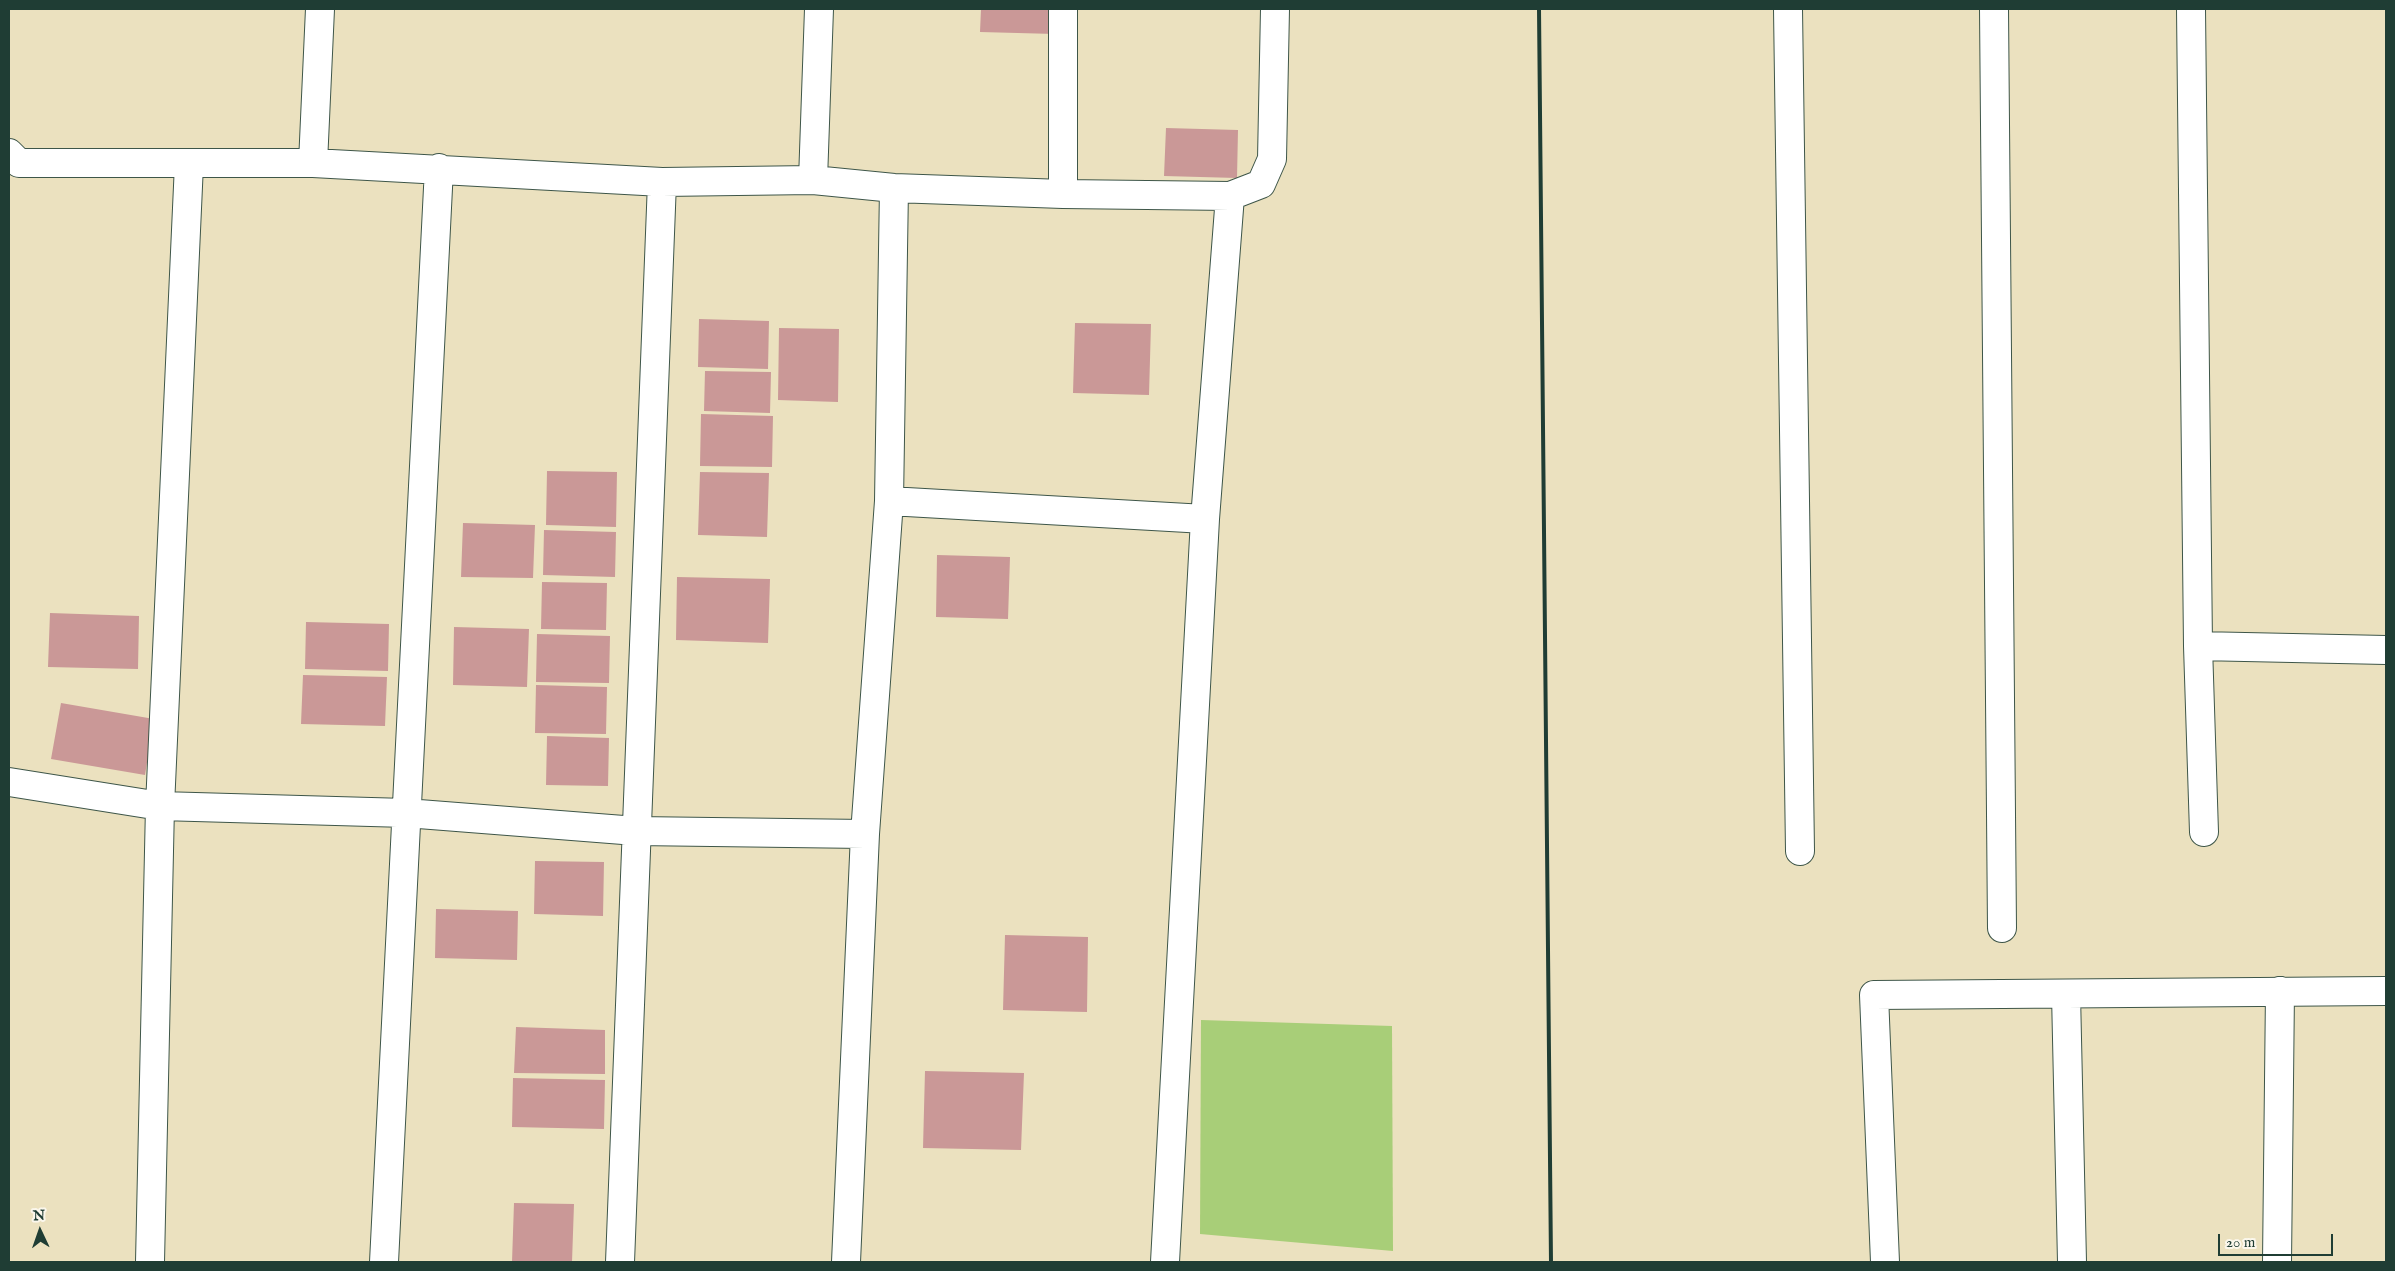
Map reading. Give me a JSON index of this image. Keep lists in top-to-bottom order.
{
  "scale_bar": "20 m",
  "north": "top"
}
